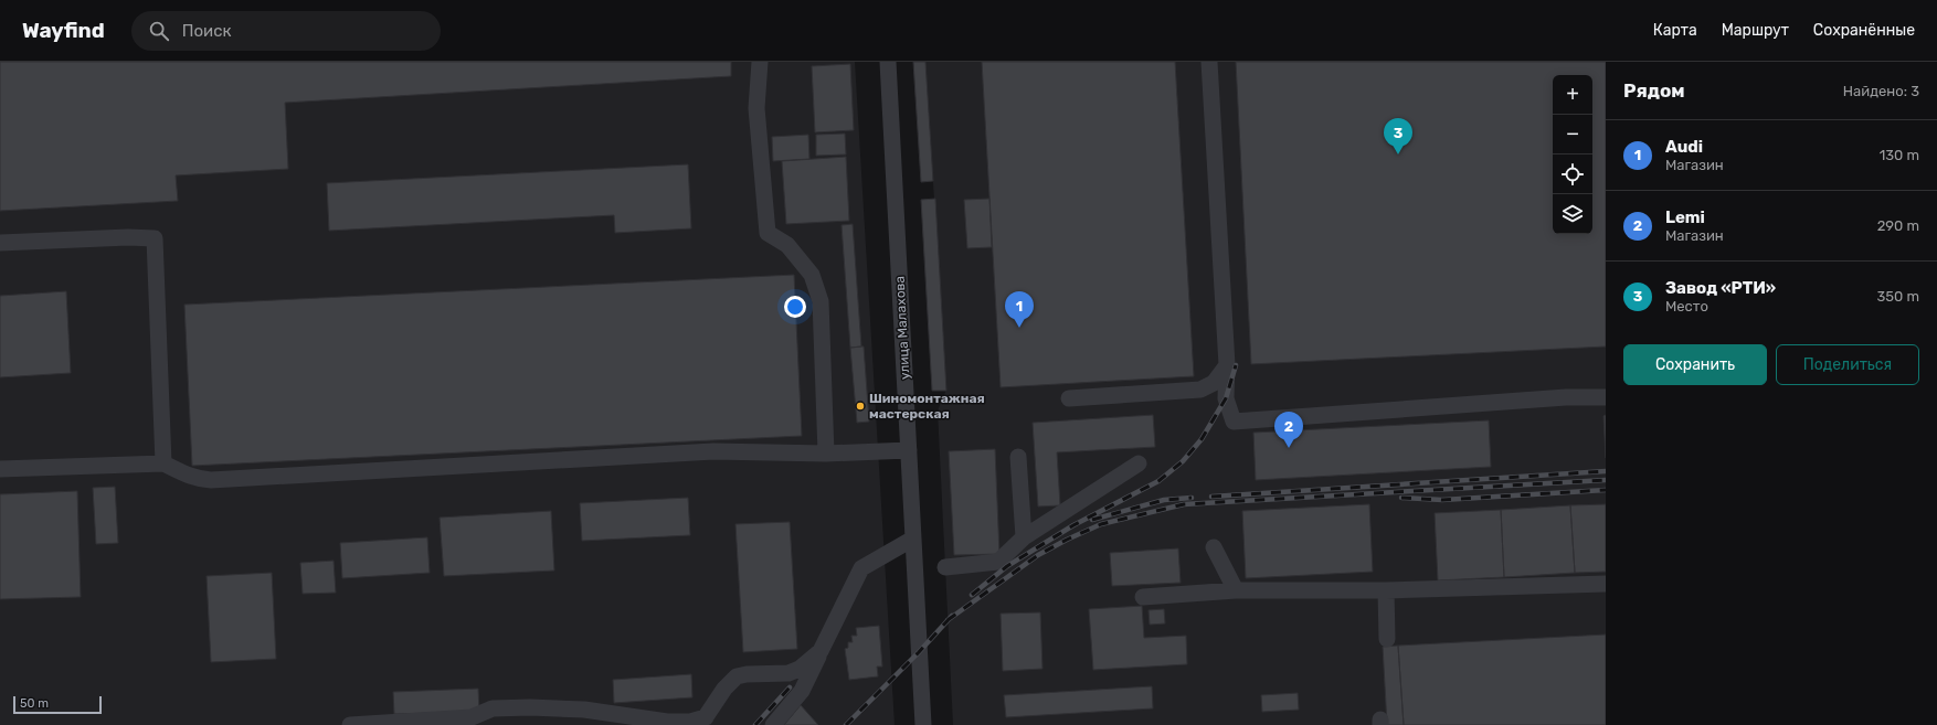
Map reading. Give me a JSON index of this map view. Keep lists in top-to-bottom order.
{
  "streets": {
    "street": ["улица Малахова"]
  },
  "places": ["Шиномонтажная мастерская"],
  "scale_bar": "50 m",
  "page": {
    "header": "Wayfind",
    "search": "Поиск",
    "nav": ["Карта", "Маршрут", "Сохранённые"],
    "heading": ["Рядом", "Найдено: 3"],
    "map_buttons": ["+", "−"],
    "pins": ["3", "1", "2"],
    "list": [
      {
        "mark": "1",
        "name": "Audi",
        "note": "Магазин",
        "value": "130 m"
      },
      {
        "mark": "2",
        "name": "Lemi",
        "note": "Магазин",
        "value": "290 m"
      },
      {
        "mark": "3",
        "name": "Завод «РТИ»",
        "note": "Место",
        "value": "350 m"
      }
    ],
    "buttons": ["Сохранить", "Поделиться"],
    "scale": "50 m"
  }
}
